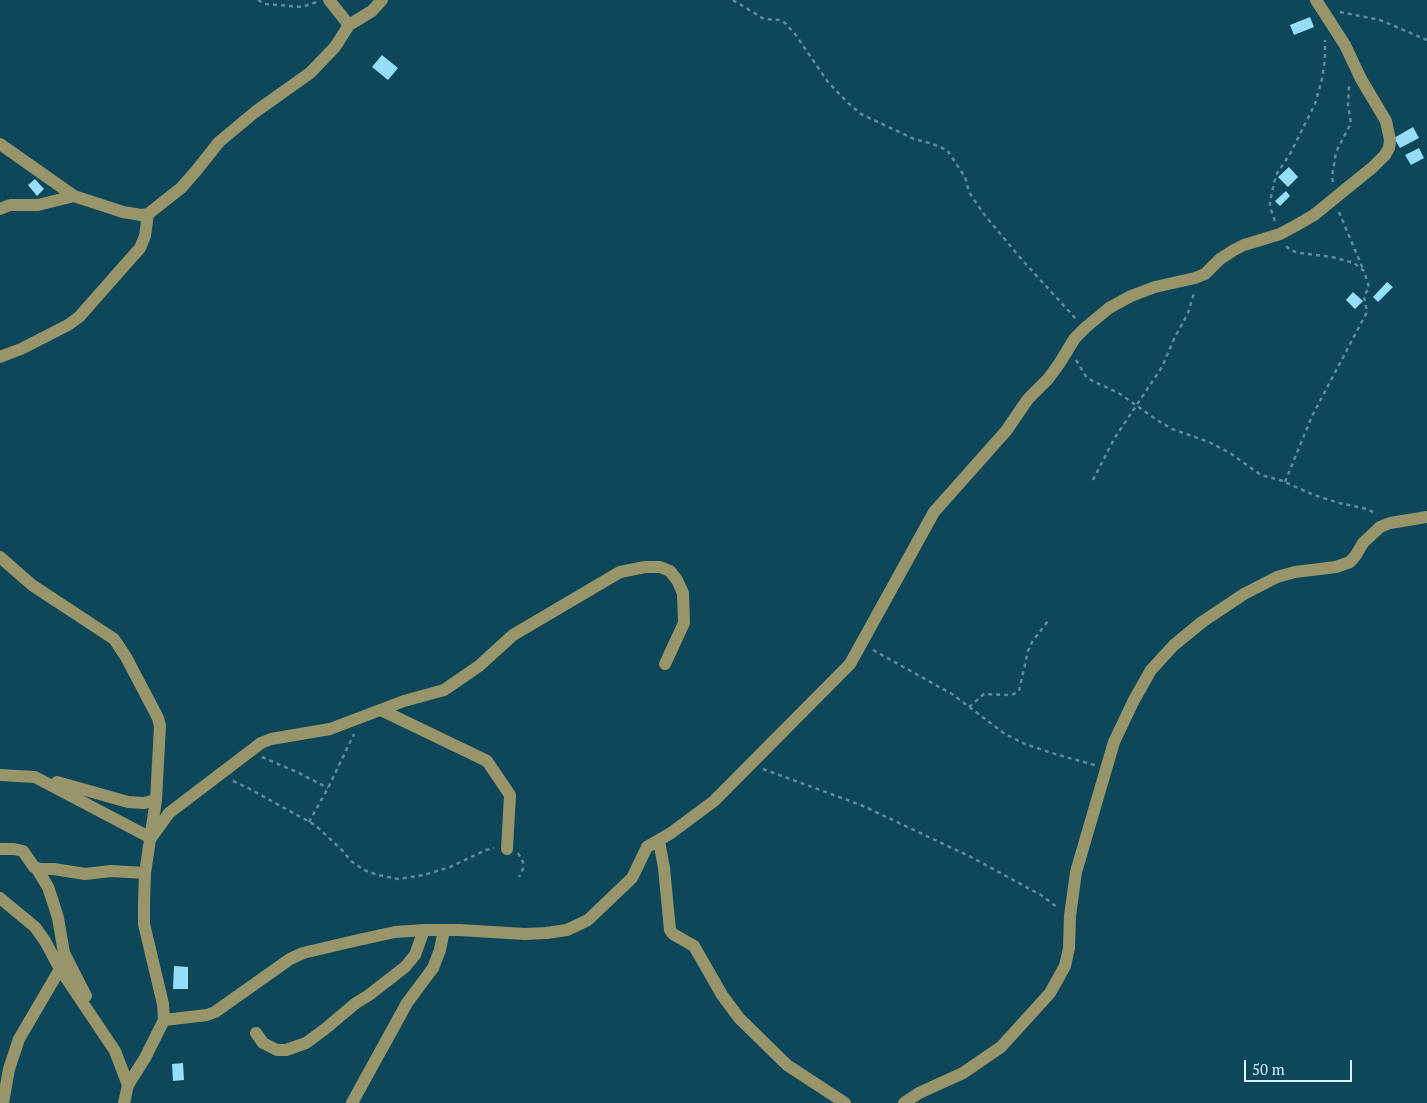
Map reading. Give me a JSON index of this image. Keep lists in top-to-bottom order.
{
  "scale_bar": "50 m"
}
